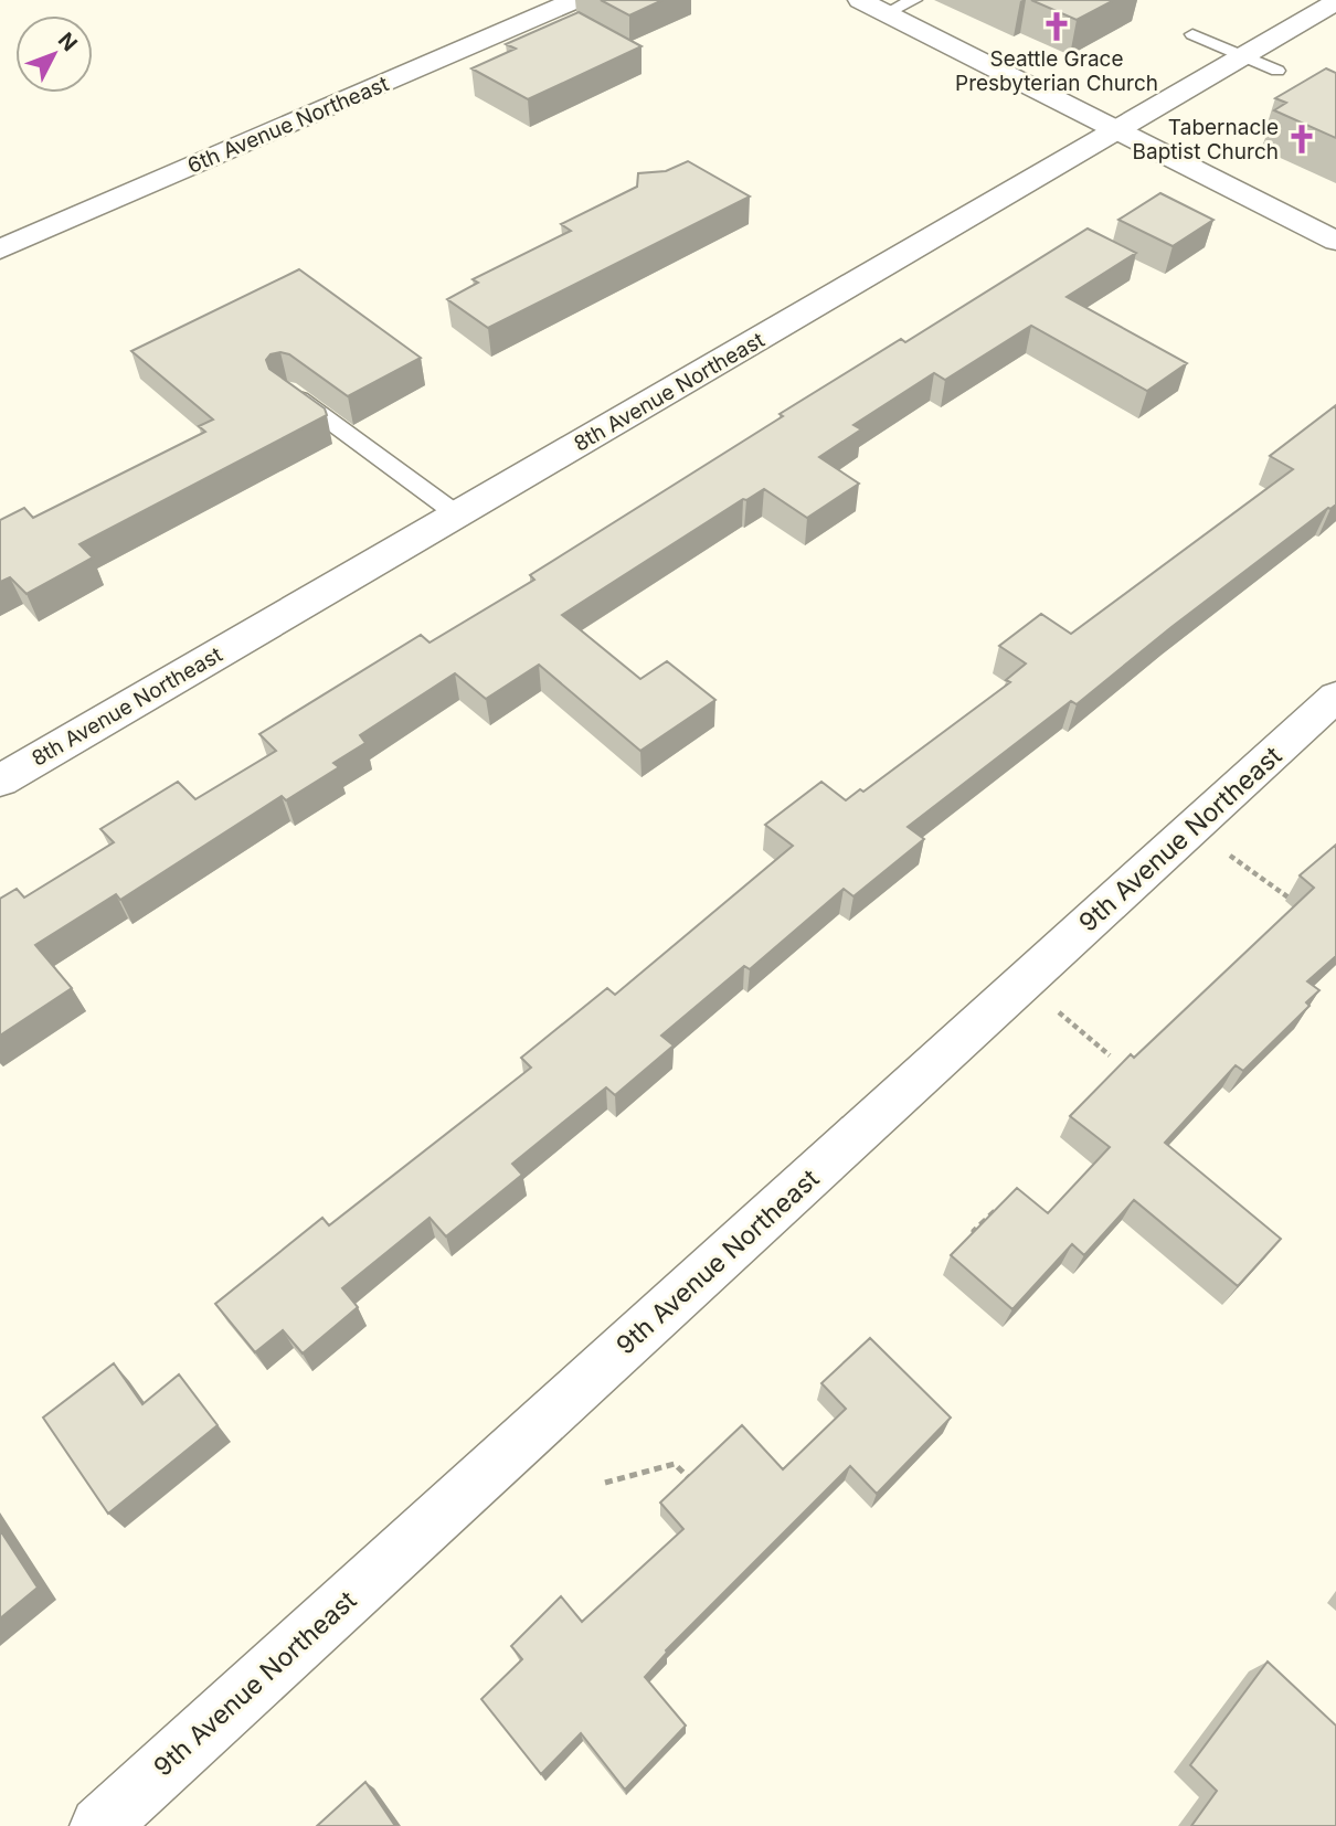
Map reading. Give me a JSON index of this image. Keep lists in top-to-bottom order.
{
  "streets": {
    "street": ["6th Avenue Northeast", "8th Avenue Northeast", "9th Avenue Northeast"]
  },
  "places": {
    "church": ["Seattle Grace Presbyterian Church", "Tabernacle Baptist Church"]
  },
  "north": "top right"
}
